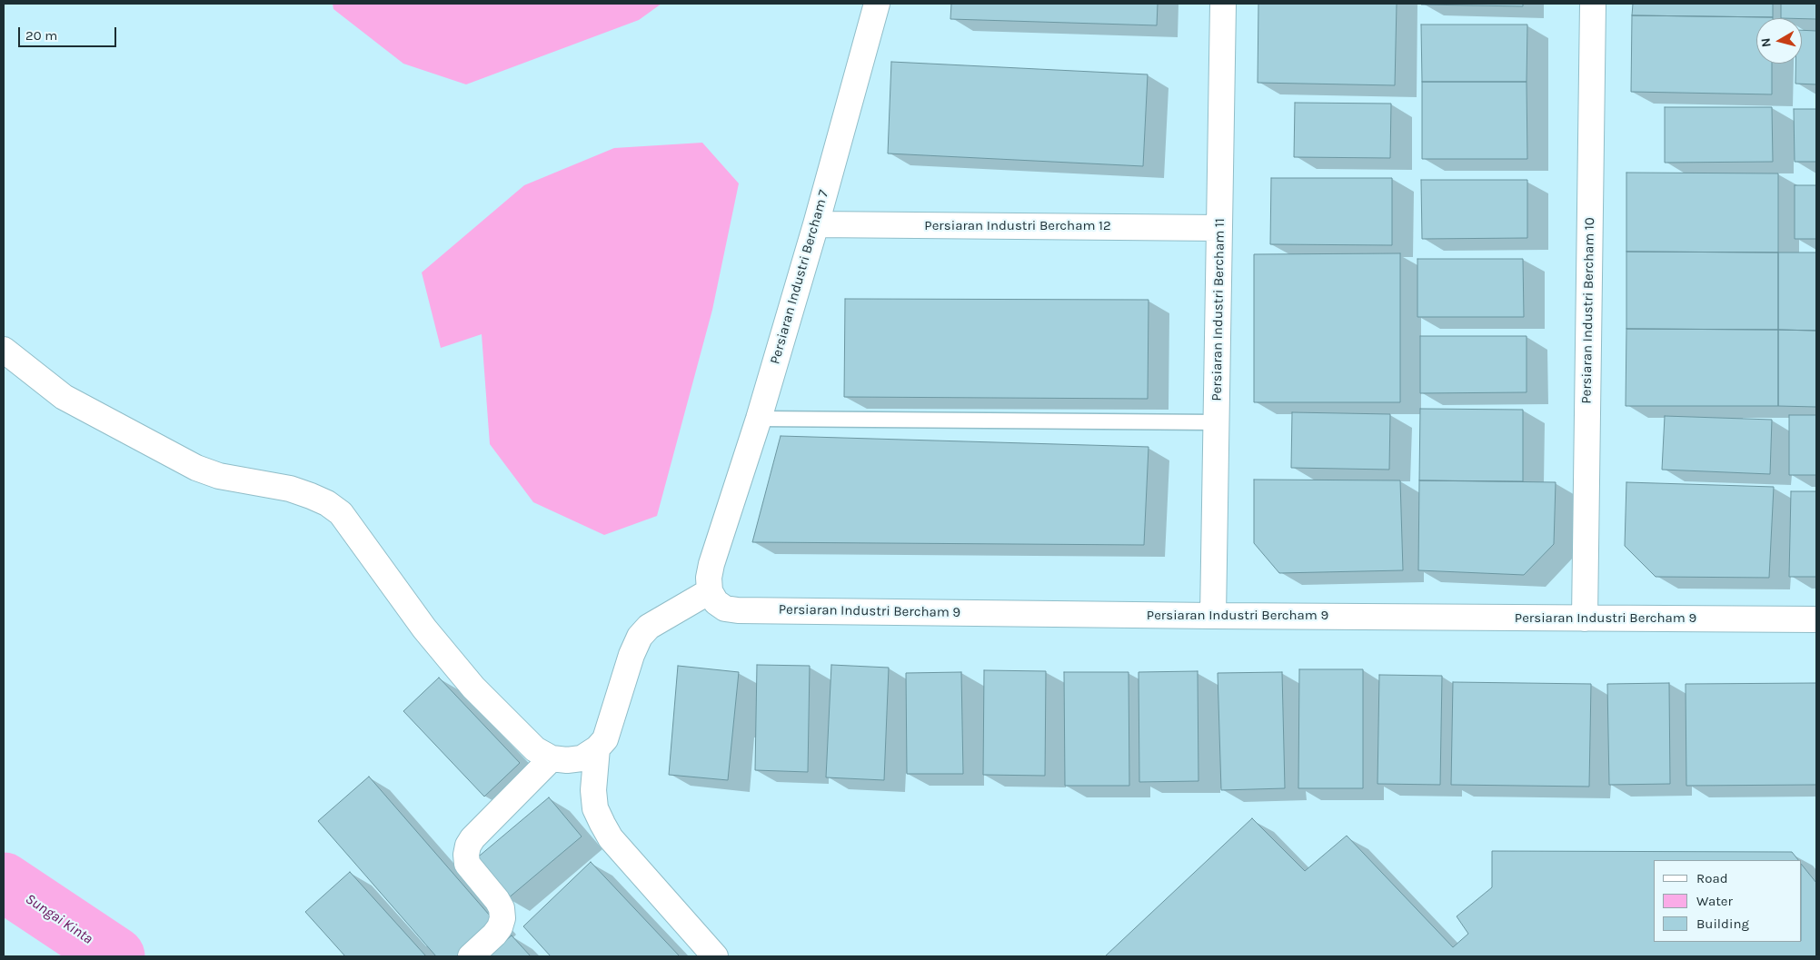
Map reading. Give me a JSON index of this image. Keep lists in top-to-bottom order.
{
  "streets": {
    "street": [
      "Persiaran Industri Bercham 12",
      "Persiaran Industri Bercham 7",
      "Persiaran Industri Bercham 11",
      "Persiaran Industri Bercham 10",
      "Persiaran Industri Bercham 9"
    ]
  },
  "crossings": [
    ["Persiaran Industri Bercham 12", "Persiaran Industri Bercham 7"],
    ["Persiaran Industri Bercham 12", "Persiaran Industri Bercham 11"],
    ["Persiaran Industri Bercham 7", "Persiaran Industri Bercham 9"],
    ["Persiaran Industri Bercham 11", "Persiaran Industri Bercham 9"],
    ["Persiaran Industri Bercham 10", "Persiaran Industri Bercham 9"]
  ],
  "water": ["Sungai Kinta"],
  "legend": ["Road", "Water", "Building"],
  "scale_bar": "20 m",
  "north": "left"
}
